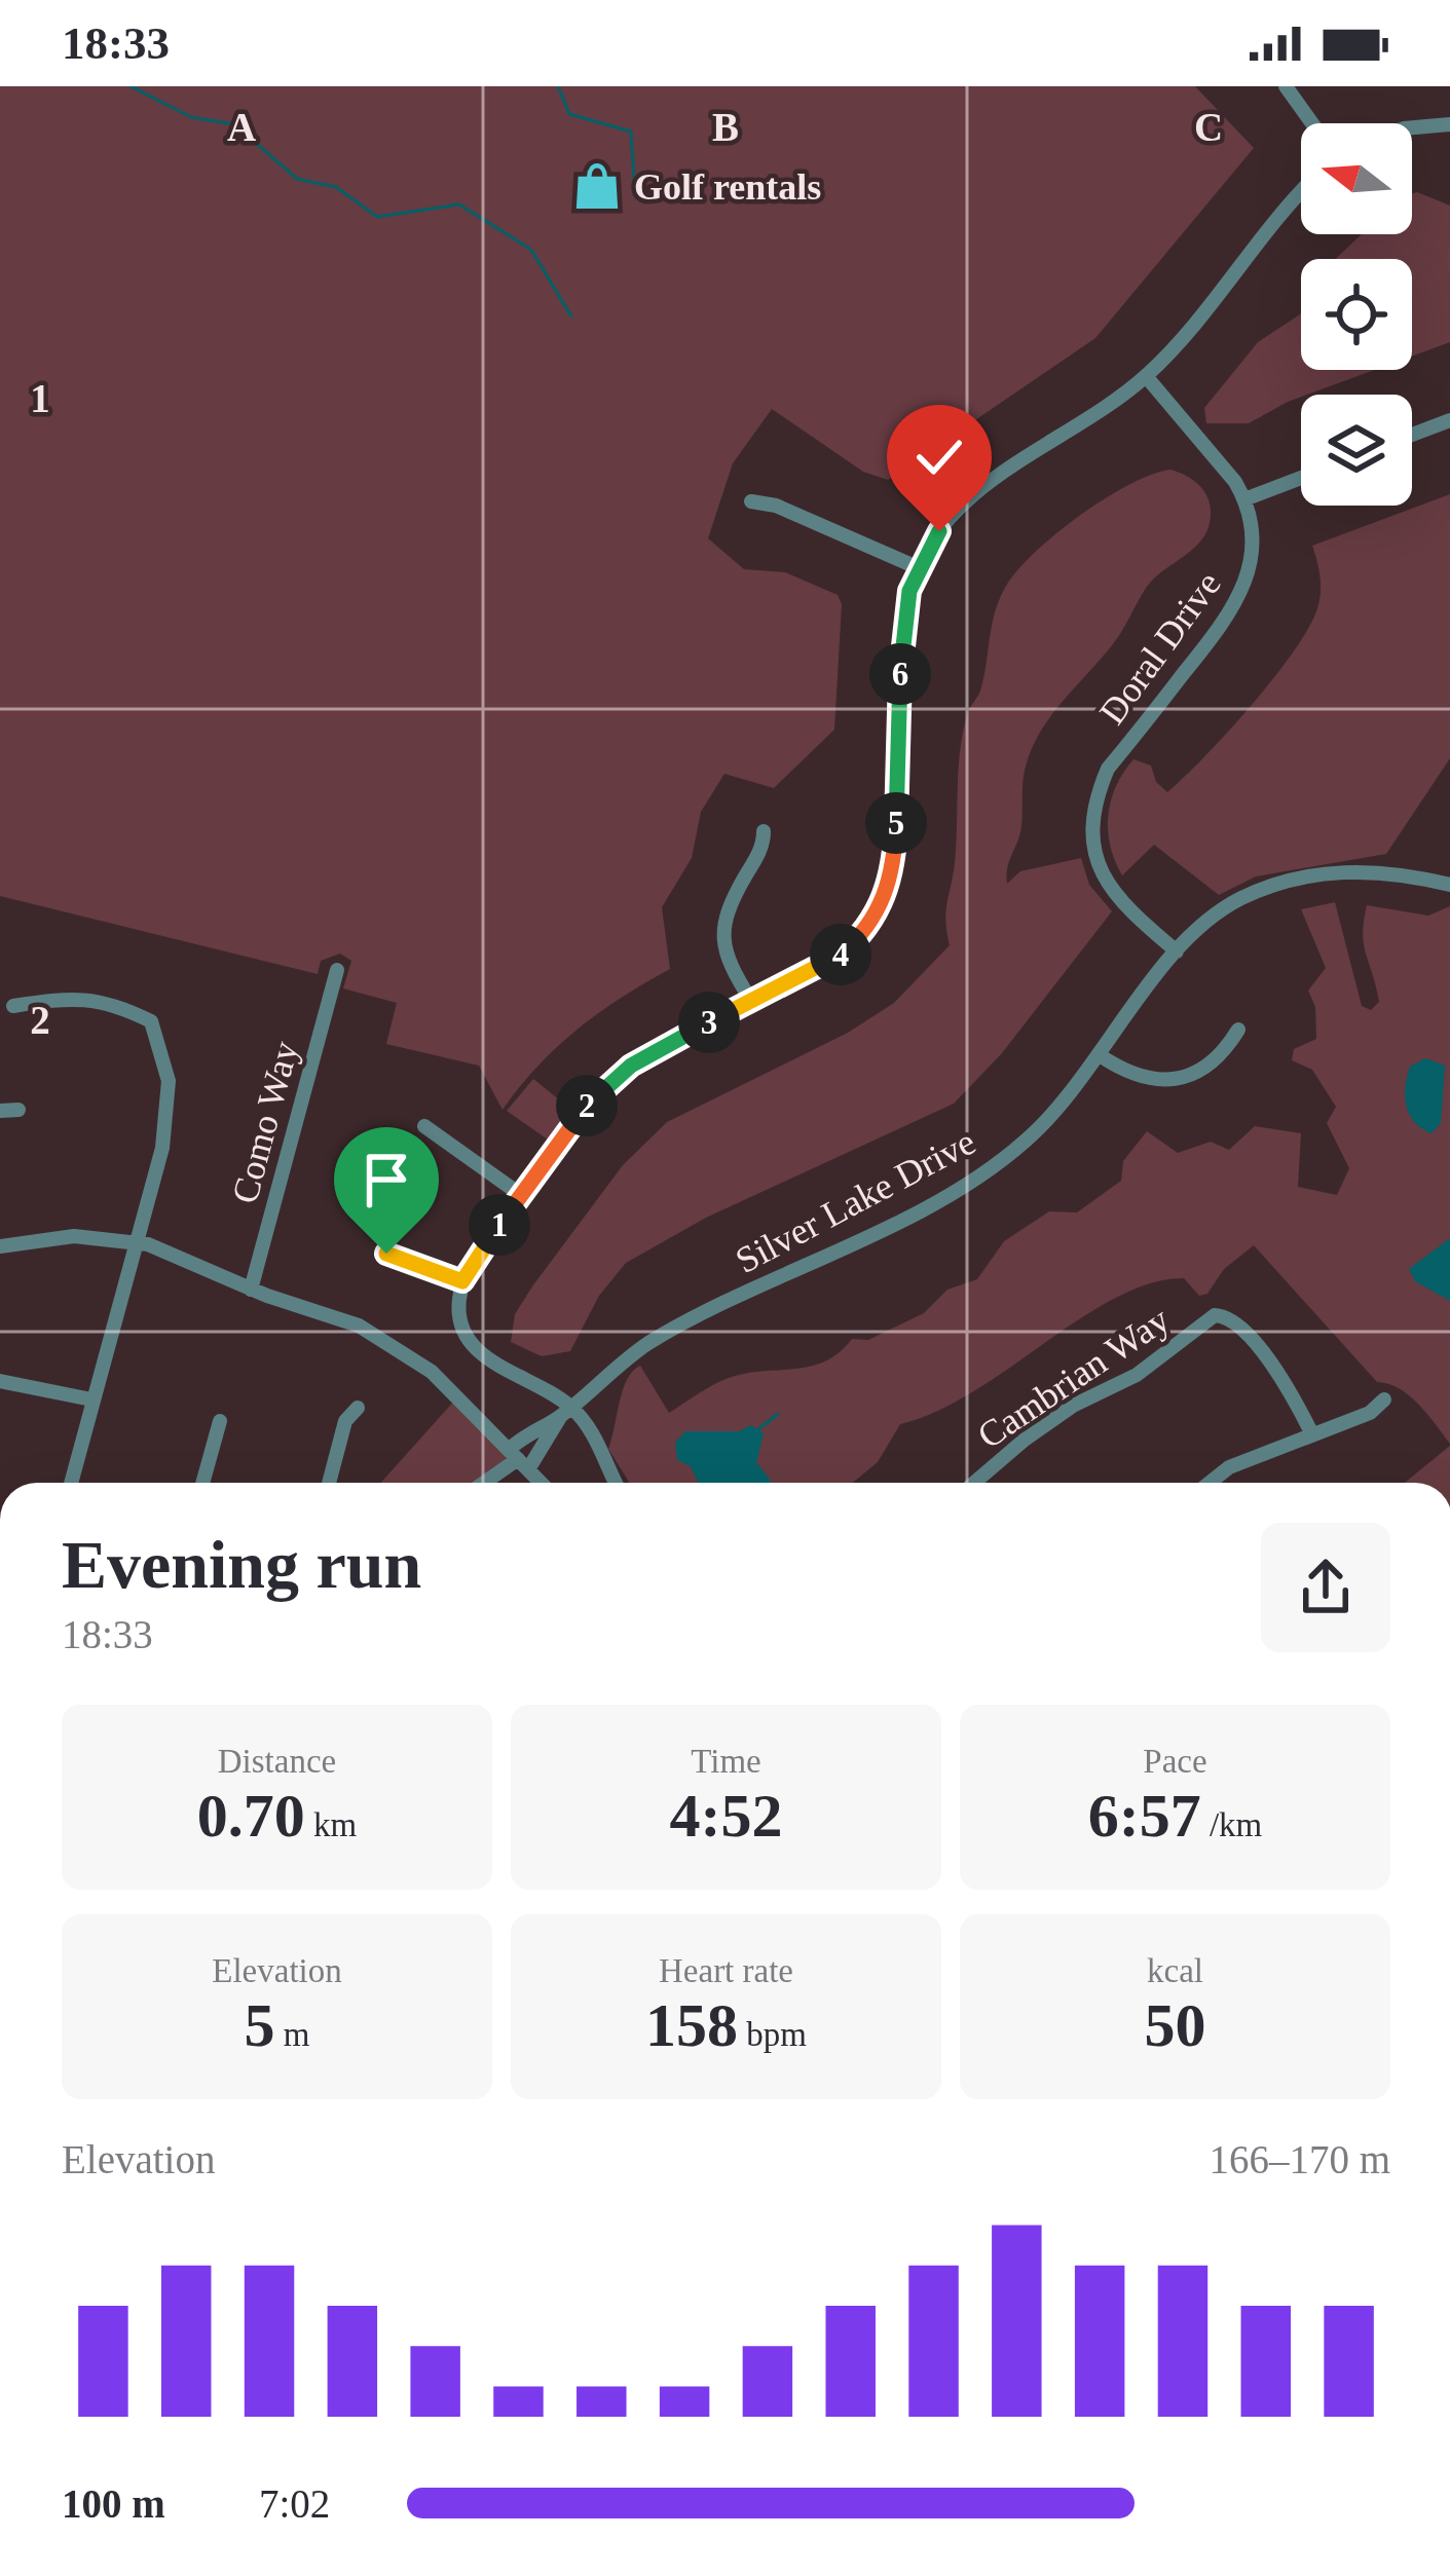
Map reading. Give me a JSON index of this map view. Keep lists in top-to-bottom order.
{
  "streets": {
    "street": [
      "Doral Drive",
      "Como Way",
      "Silver Lake Drive",
      "Cambrian Way"
    ]
  },
  "crossings": [
    ["Doral Drive", "Silver Lake Drive"]
  ],
  "places": {
    "shop": ["Golf rentals"]
  },
  "north": "left",
  "page": {
    "status": "18:33",
    "pins": [
      "6",
      "5",
      "4",
      "3",
      "2",
      "1"
    ],
    "heading": ["Evening run", "18:33"],
    "stats": [
      ["Distance", "0.70 km"],
      ["Time", "4:52"],
      ["Pace", "6:57 /km"],
      ["Elevation", "5 m"],
      ["Heart rate", "158 bpm"],
      ["kcal", "50"]
    ],
    "chart": ["Elevation", "166–170 m"],
    "list": [
      {
        "name": "100 m",
        "note": "7:02"
      }
    ]
  },
  "grid": {
    "columns": ["A", "B", "C"],
    "rows": ["1", "2"]
  }
}
